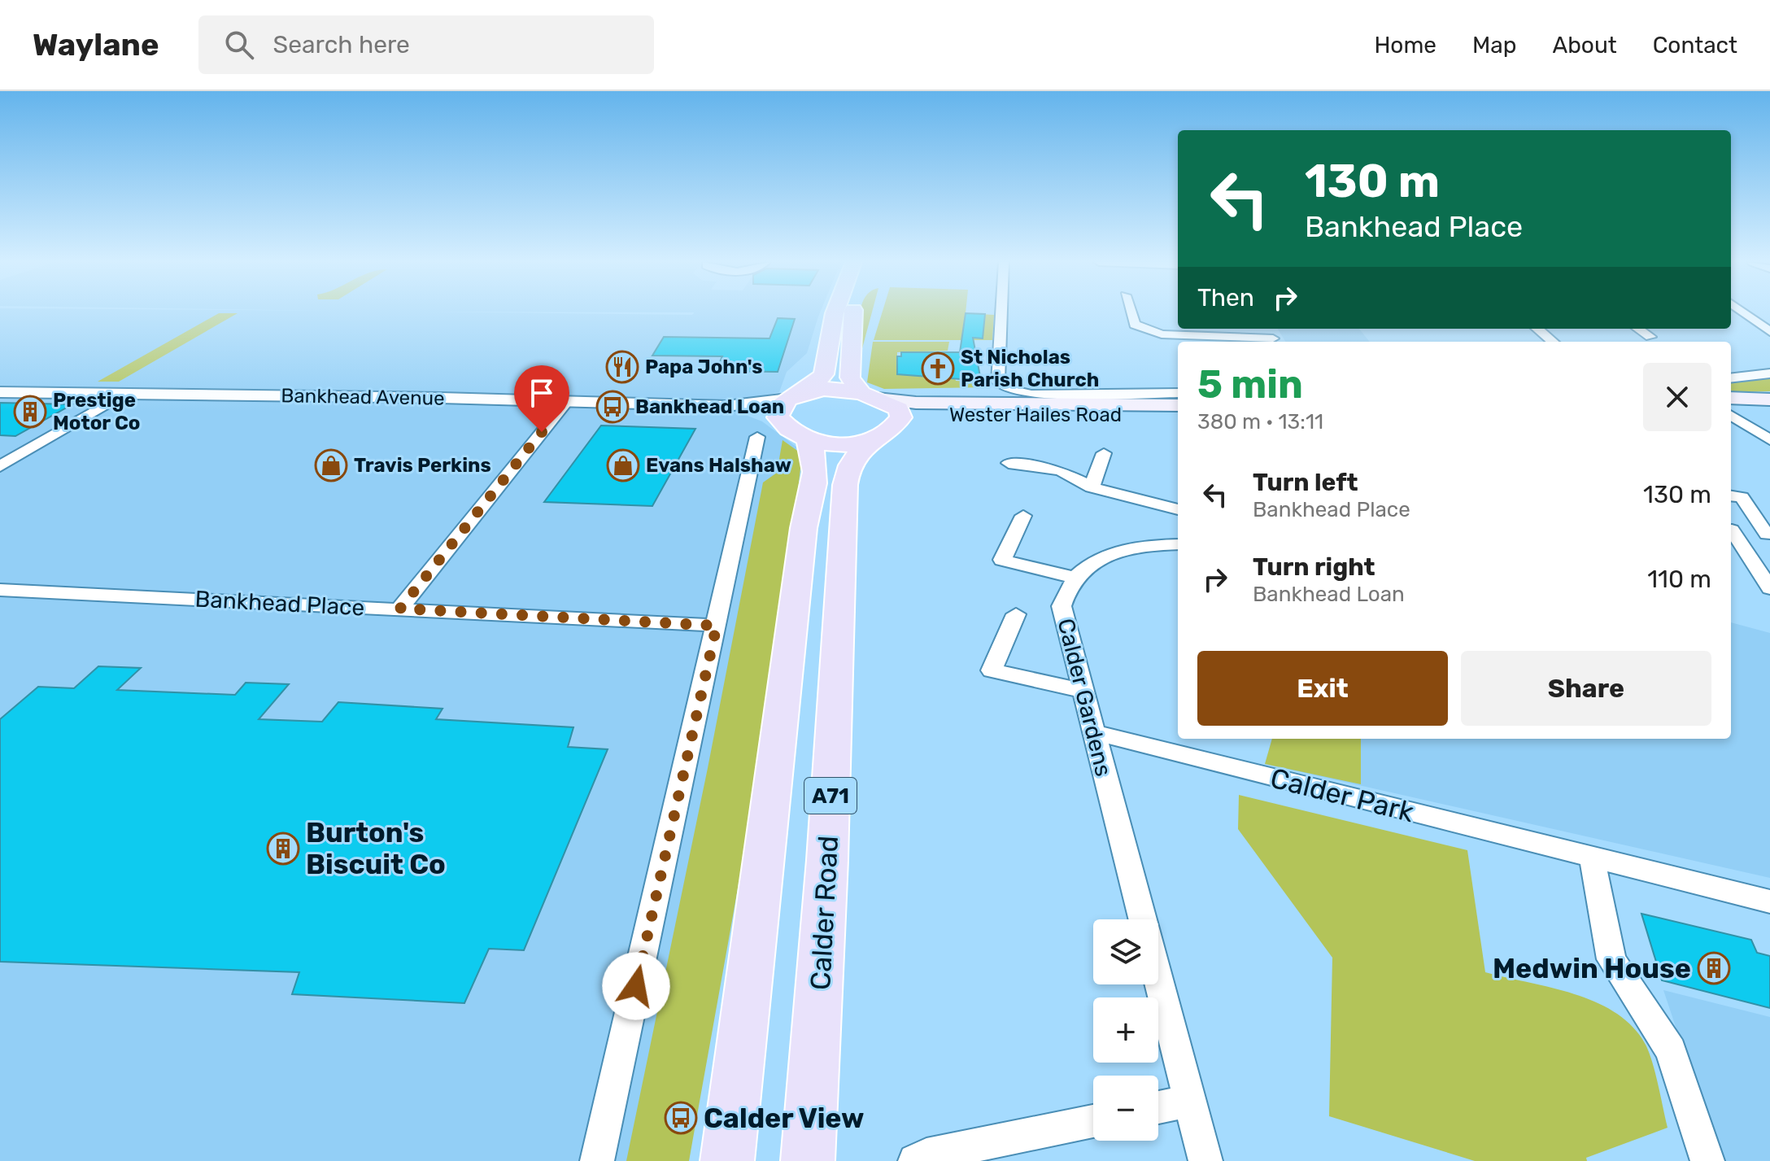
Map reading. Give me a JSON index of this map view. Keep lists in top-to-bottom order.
{
  "streets": {
    "main road": ["Wester Hailes Road", "A71", "Calder Road"],
    "street": [
      "Bankhead Avenue",
      "Bankhead Place",
      "Calder Gardens",
      "Calder Park"
    ]
  },
  "crossings": [
    ["Bankhead Avenue", "A71"],
    ["Wester Hailes Road", "Calder Road"],
    ["Calder Gardens", "Calder Park"]
  ],
  "places": {
    "restaurant": ["Papa John's"],
    "church": ["St Nicholas Parish Church"],
    "bus stop": ["Bankhead Loan", "Calder View"],
    "building": ["Prestige Motor Co", "Burton's Biscuit Co", "Medwin House"],
    "shop": ["Travis Perkins", "Evans Halshaw"]
  },
  "page": {
    "header": "Waylane",
    "search": "Search here",
    "nav": [
      "Home",
      "Map",
      "About",
      "Contact"
    ],
    "turn": ["130 m", "Bankhead Place"],
    "then": "Then",
    "heading": ["5 min", "380 m · 13:11"],
    "list": [
      {
        "name": "Turn left",
        "note": "Bankhead Place",
        "value": "130 m"
      },
      {
        "name": "Turn right",
        "note": "Bankhead Loan",
        "value": "110 m"
      }
    ],
    "buttons": ["Exit", "Share"],
    "map_buttons": ["+", "−"]
  }
}
